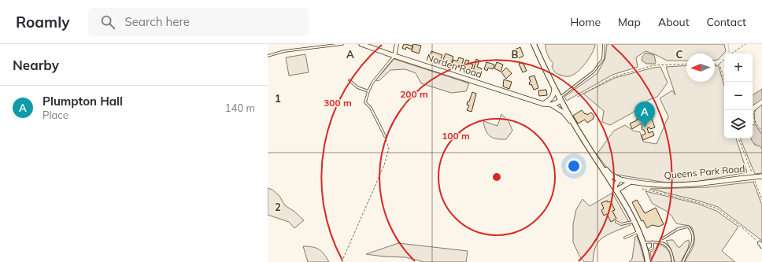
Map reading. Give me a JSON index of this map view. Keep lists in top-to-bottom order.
{
  "streets": {
    "street": ["Norden Road", "Queens Park Road"]
  },
  "north": "left",
  "page": {
    "header": "Roamly",
    "search": "Search here",
    "nav": [
      "Home",
      "Map",
      "About",
      "Contact"
    ],
    "heading": "Nearby",
    "map_buttons": ["+", "−"],
    "list": [
      {
        "mark": "A",
        "name": "Plumpton Hall",
        "note": "Place",
        "value": "140 m"
      }
    ],
    "pins": "A"
  },
  "grid": {
    "columns": ["A", "B", "C"],
    "rows": ["1", "2"]
  },
  "rings": ["200 m", "300 m", "100 m"]
}
